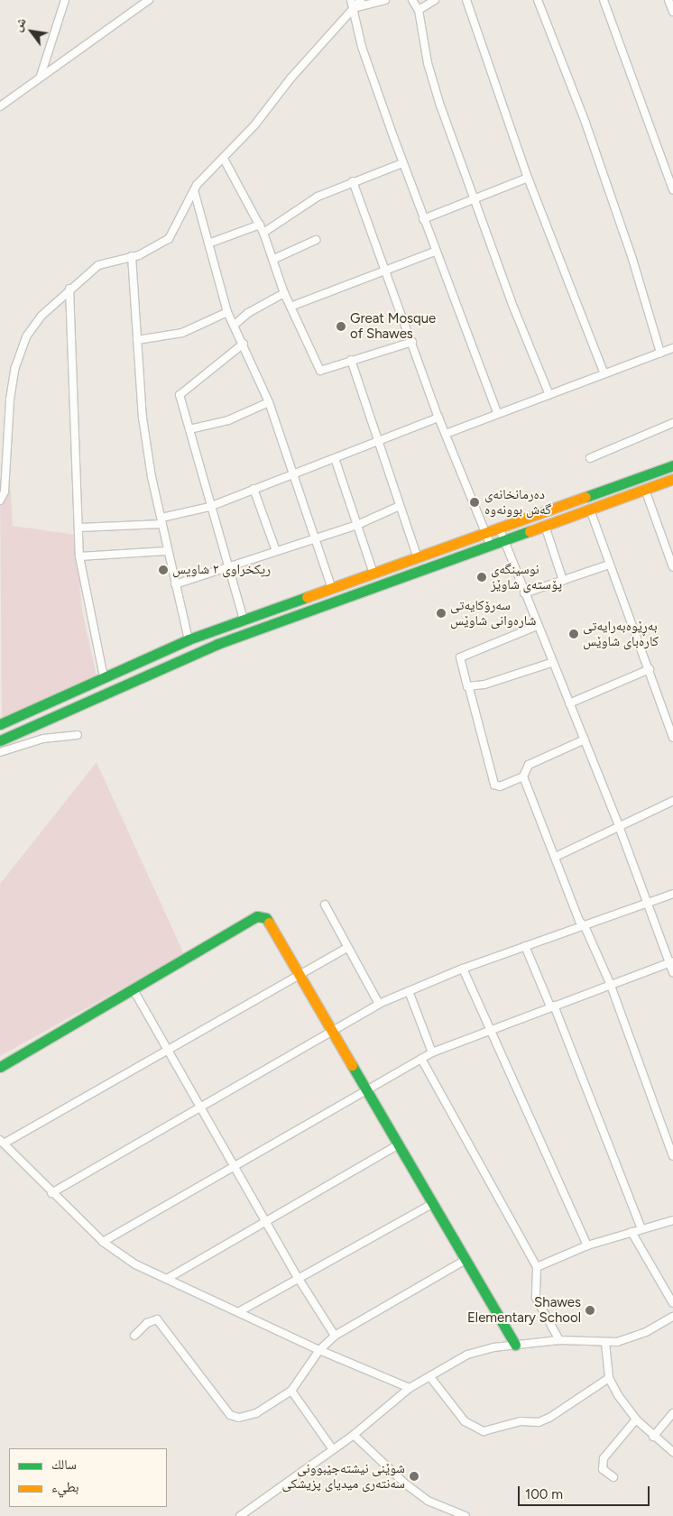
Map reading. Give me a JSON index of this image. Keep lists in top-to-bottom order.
{
  "places": [
    "Great Mosque of Shawes",
    "دەرمانخانەی گەش بوونەوە",
    "ريكخراوى ۲ شاويس",
    "نوسینگەی پۆستەی شاوێز",
    "سەرۆکایەتی شارەوانی شاوێس",
    "بەڕێوەبەرایەتی کارەبای شاوێس",
    "Shawes Elementary School",
    "شوێنی نیشتەجێبوونی سەنتەری میدیای پزیشکی"
  ],
  "legend": ["سالك", "بطيء"],
  "scale_bar": "100 m",
  "north": "top left"
}
